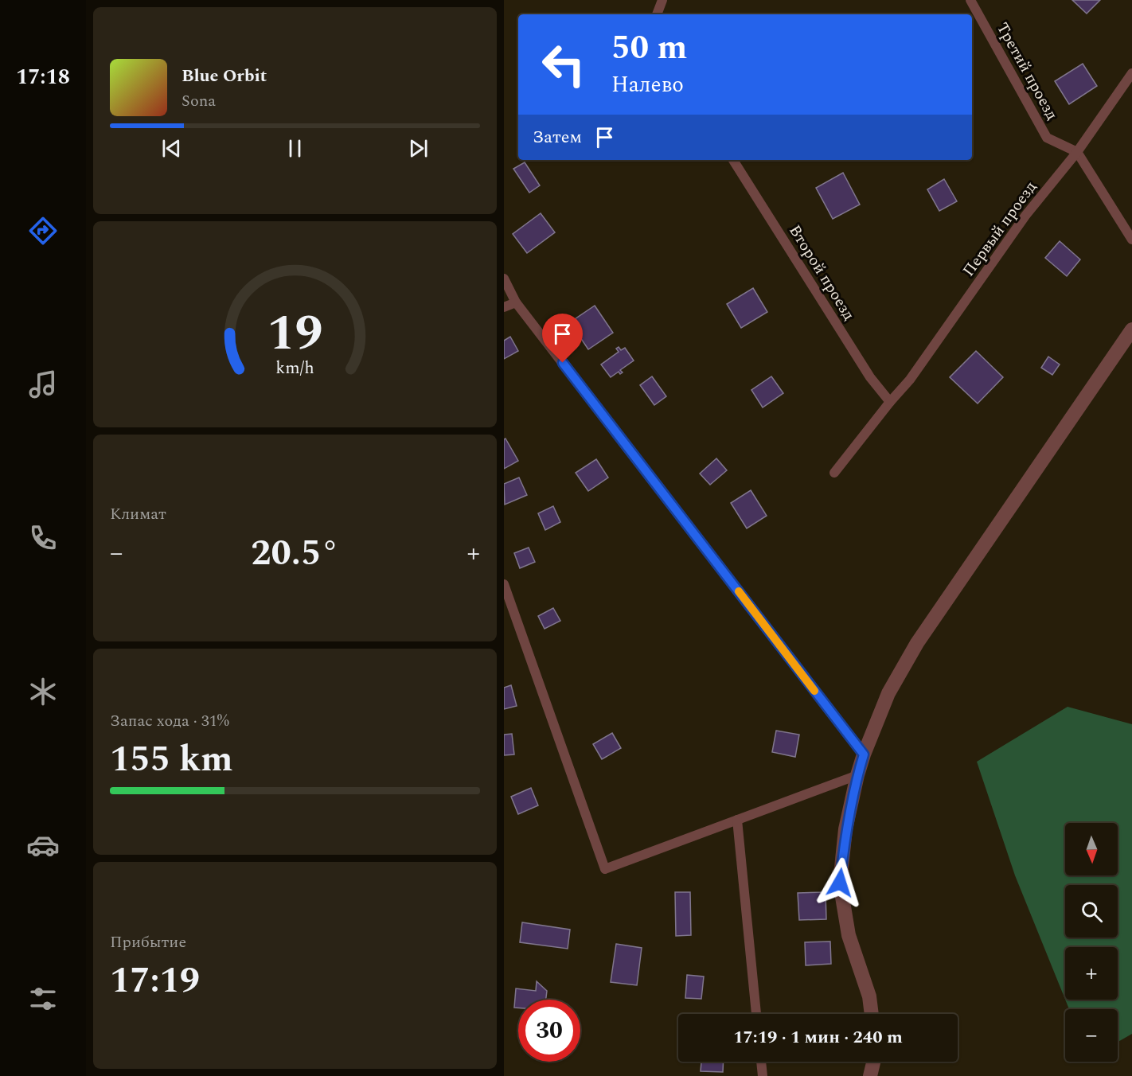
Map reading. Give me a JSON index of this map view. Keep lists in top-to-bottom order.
{
  "streets": {
    "lane": ["Третий проезд", "Первый проезд", "Второй проезд"]
  },
  "crossings": [
    ["Третий проезд", "Первый проезд"],
    ["Первый проезд", "Второй проезд"]
  ],
  "north": "bottom",
  "page": {
    "tabs": "17:18",
    "turn": ["50 m", "Налево"],
    "song": ["Blue Orbit", "Sona"],
    "then": "Затем",
    "tile": [
      "Климат",
      ["Запас хода · 31%", "155 km"],
      ["Прибытие", "17:19"]
    ],
    "heat": ["−", "20.5°", "+"],
    "map_buttons": ["+", "−"],
    "limit": "30",
    "trip": "17:19 · 1 мин · 240 m",
    "gauge": ["19", "km/h"]
  }
}
